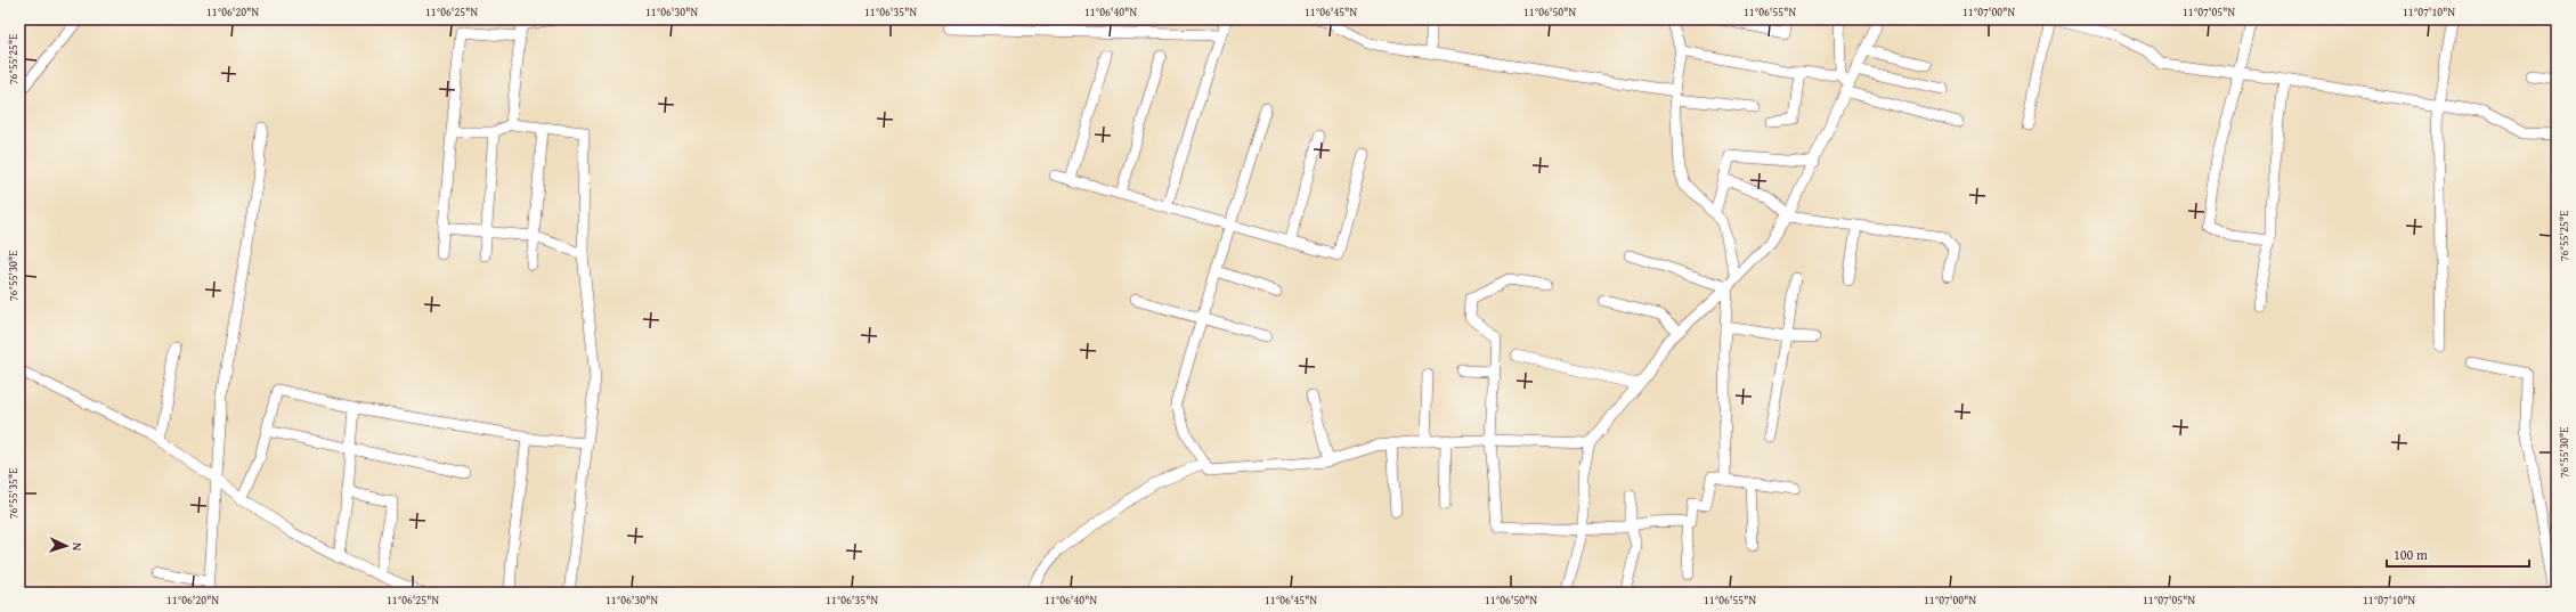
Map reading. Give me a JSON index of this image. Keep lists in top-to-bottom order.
{
  "scale_bar": "100 m",
  "north": "right",
  "coordinates": [
    "11°06'20\"N",
    "11°06'25\"N",
    "11°06'30\"N",
    "11°06'35\"N",
    "11°06'40\"N",
    "11°06'45\"N",
    "11°06'50\"N",
    "11°06'55\"N",
    "11°07'00\"N",
    "11°07'05\"N",
    "11°07'10\"N",
    "76°55'25\"E",
    "76°55'30\"E",
    "76°55'35\"E"
  ]
}
